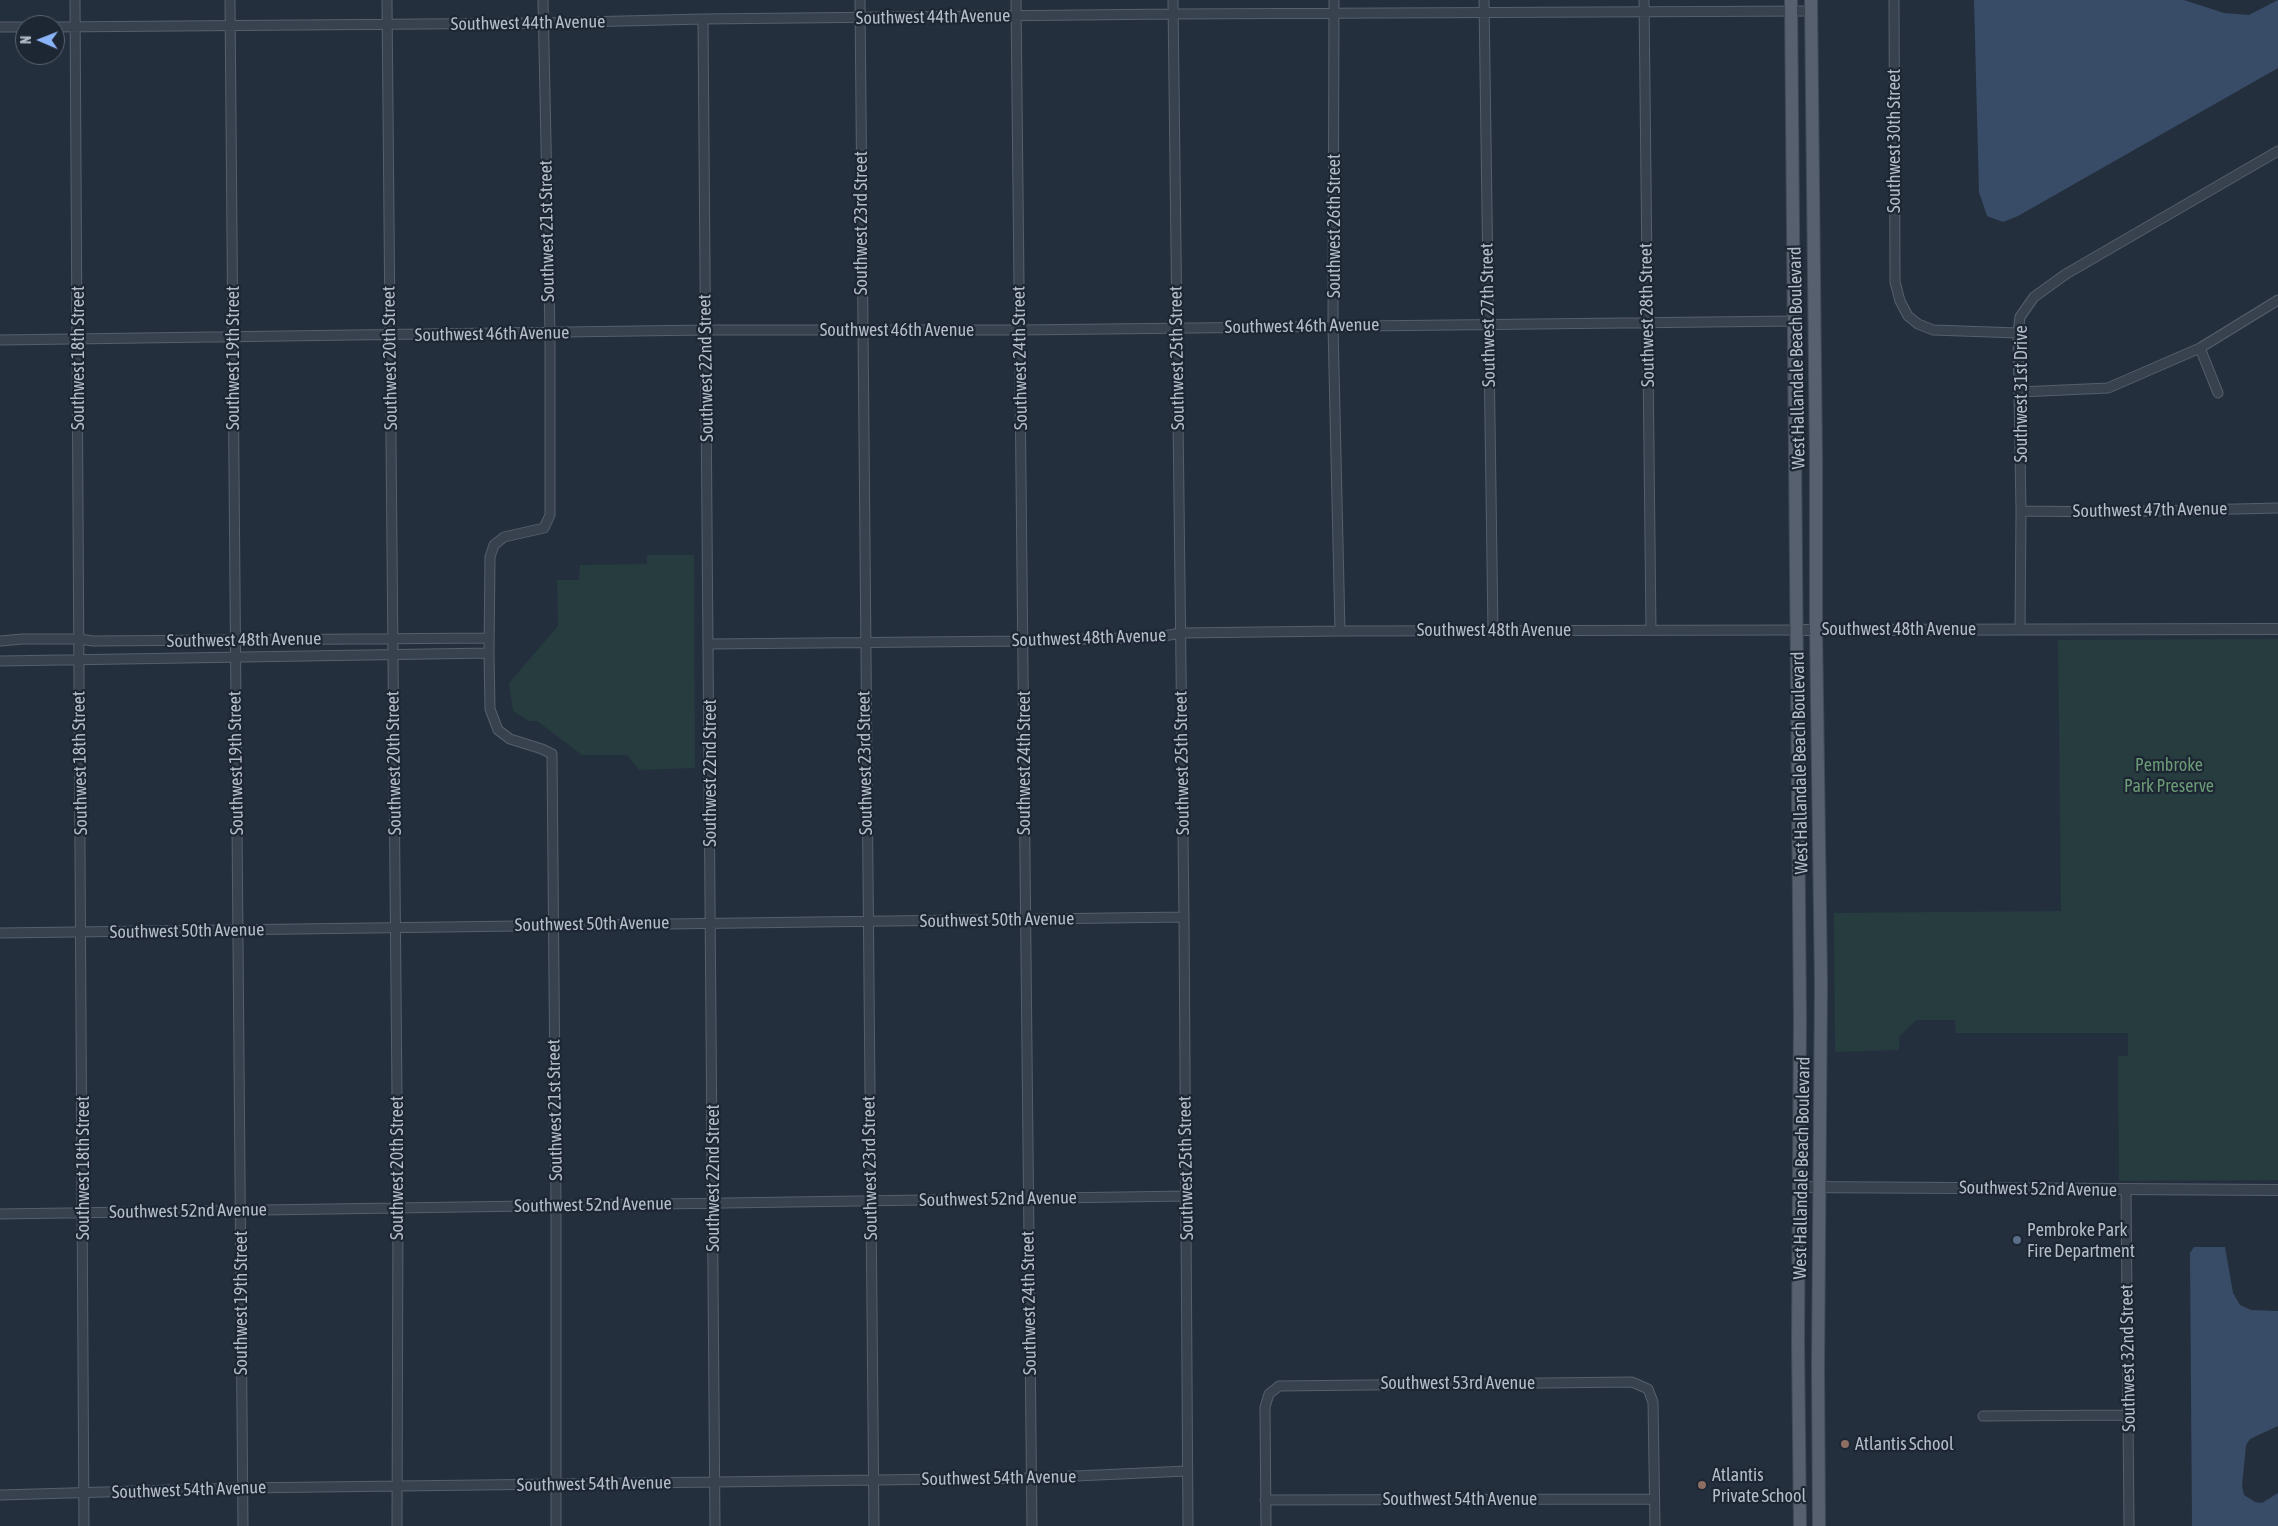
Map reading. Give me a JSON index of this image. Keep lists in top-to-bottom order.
{
  "streets": {
    "main road": ["West Hallandale Beach Boulevard"],
    "street": [
      "Southwest 44th Avenue",
      "Southwest 30th Street",
      "Southwest 23rd Street",
      "Southwest 26th Street",
      "Southwest 21st Street",
      "Southwest 27th Street",
      "Southwest 28th Street",
      "Southwest 46th Avenue",
      "Southwest 18th Street",
      "Southwest 19th Street",
      "Southwest 20th Street",
      "Southwest 24th Street",
      "Southwest 25th Street",
      "Southwest 22nd Street",
      "Southwest 31st Drive",
      "Southwest 47th Avenue",
      "Southwest 48th Avenue",
      "Southwest 50th Avenue",
      "Southwest 52nd Avenue",
      "Southwest 32nd Street",
      "Southwest 53rd Avenue",
      "Southwest 54th Avenue"
    ]
  },
  "crossings": [
    ["Southwest 44th Avenue", "Southwest 23rd Street"],
    ["Southwest 44th Avenue", "Southwest 26th Street"],
    ["Southwest 44th Avenue", "Southwest 21st Street"],
    ["Southwest 44th Avenue", "Southwest 27th Street"],
    ["Southwest 44th Avenue", "Southwest 28th Street"],
    ["Southwest 44th Avenue", "Southwest 18th Street"],
    ["Southwest 44th Avenue", "Southwest 19th Street"],
    ["Southwest 44th Avenue", "Southwest 20th Street"],
    ["Southwest 44th Avenue", "Southwest 24th Street"],
    ["Southwest 44th Avenue", "Southwest 25th Street"],
    ["Southwest 44th Avenue", "West Hallandale Beach Boulevard"],
    ["Southwest 44th Avenue", "Southwest 22nd Street"],
    ["Southwest 30th Street", "Southwest 31st Drive"],
    ["Southwest 23rd Street", "Southwest 46th Avenue"],
    ["Southwest 23rd Street", "Southwest 48th Avenue"],
    ["Southwest 23rd Street", "Southwest 50th Avenue"],
    ["Southwest 23rd Street", "Southwest 52nd Avenue"],
    ["Southwest 23rd Street", "Southwest 54th Avenue"],
    ["Southwest 26th Street", "Southwest 46th Avenue"],
    ["Southwest 26th Street", "Southwest 48th Avenue"],
    ["Southwest 21st Street", "Southwest 46th Avenue"],
    ["Southwest 21st Street", "Southwest 48th Avenue"],
    ["Southwest 21st Street", "Southwest 50th Avenue"],
    ["Southwest 21st Street", "Southwest 52nd Avenue"],
    ["Southwest 21st Street", "Southwest 54th Avenue"],
    ["Southwest 27th Street", "Southwest 46th Avenue"],
    ["Southwest 27th Street", "Southwest 48th Avenue"],
    ["Southwest 28th Street", "Southwest 46th Avenue"],
    ["Southwest 28th Street", "Southwest 48th Avenue"],
    ["Southwest 46th Avenue", "Southwest 18th Street"],
    ["Southwest 46th Avenue", "Southwest 19th Street"],
    ["Southwest 46th Avenue", "Southwest 20th Street"],
    ["Southwest 46th Avenue", "Southwest 24th Street"],
    ["Southwest 46th Avenue", "Southwest 25th Street"],
    ["Southwest 46th Avenue", "West Hallandale Beach Boulevard"],
    ["Southwest 46th Avenue", "Southwest 22nd Street"],
    ["Southwest 18th Street", "Southwest 48th Avenue"],
    ["Southwest 18th Street", "Southwest 50th Avenue"],
    ["Southwest 18th Street", "Southwest 52nd Avenue"],
    ["Southwest 18th Street", "Southwest 54th Avenue"],
    ["Southwest 19th Street", "Southwest 48th Avenue"],
    ["Southwest 19th Street", "Southwest 50th Avenue"],
    ["Southwest 19th Street", "Southwest 52nd Avenue"],
    ["Southwest 19th Street", "Southwest 54th Avenue"],
    ["Southwest 20th Street", "Southwest 48th Avenue"],
    ["Southwest 20th Street", "Southwest 50th Avenue"],
    ["Southwest 20th Street", "Southwest 52nd Avenue"],
    ["Southwest 20th Street", "Southwest 54th Avenue"],
    ["Southwest 24th Street", "Southwest 48th Avenue"],
    ["Southwest 24th Street", "Southwest 50th Avenue"],
    ["Southwest 24th Street", "Southwest 52nd Avenue"],
    ["Southwest 24th Street", "Southwest 54th Avenue"],
    ["Southwest 25th Street", "Southwest 48th Avenue"],
    ["Southwest 25th Street", "Southwest 50th Avenue"],
    ["Southwest 25th Street", "Southwest 52nd Avenue"],
    ["Southwest 25th Street", "Southwest 54th Avenue"],
    ["West Hallandale Beach Boulevard", "Southwest 48th Avenue"],
    ["West Hallandale Beach Boulevard", "Southwest 52nd Avenue"],
    ["Southwest 22nd Street", "Southwest 48th Avenue"],
    ["Southwest 22nd Street", "Southwest 50th Avenue"],
    ["Southwest 22nd Street", "Southwest 52nd Avenue"],
    ["Southwest 22nd Street", "Southwest 54th Avenue"],
    ["Southwest 31st Drive", "Southwest 47th Avenue"],
    ["Southwest 31st Drive", "Southwest 48th Avenue"],
    ["Southwest 52nd Avenue", "Southwest 32nd Street"],
    ["Southwest 53rd Avenue", "Southwest 54th Avenue"]
  ],
  "parks": ["Pembroke Park Preserve"],
  "places": ["Pembroke Park Fire Department", "Atlantis School", "Atlantis Private School"],
  "north": "left"
}
